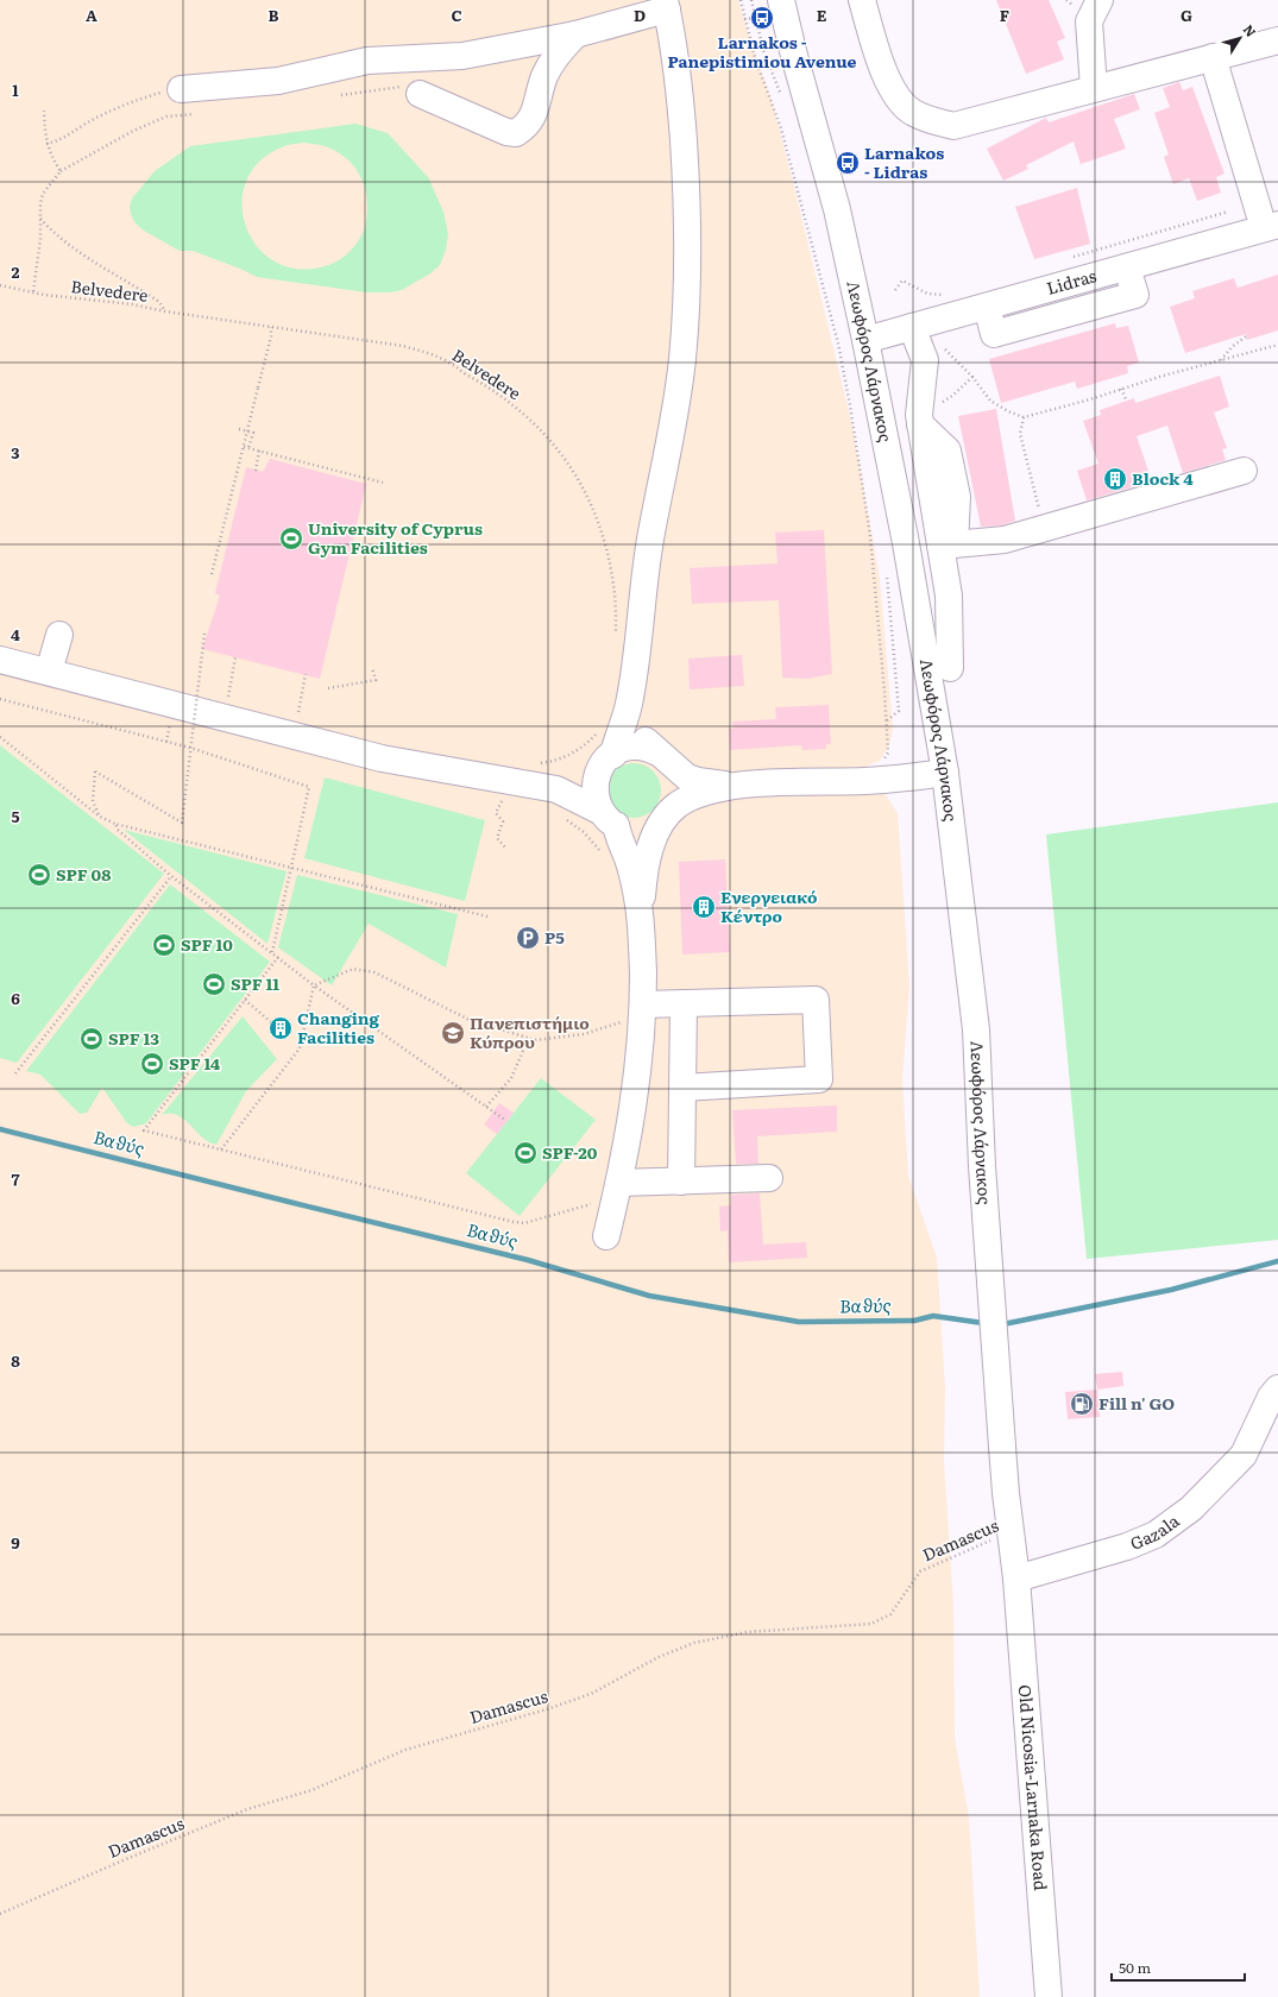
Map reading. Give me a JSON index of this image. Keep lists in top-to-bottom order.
{
  "streets": {
    "street": [
      "Lidras",
      "Λεωφόρος Λάρνακος",
      "Gazala",
      "Old Nicosia-Larnaka Road"
    ],
    "path": ["Belvedere", "Damascus"]
  },
  "crossings": [
    ["Lidras", "Λεωφόρος Λάρνακος"],
    ["Λεωφόρος Λάρνακος", "Damascus"],
    ["Gazala", "Old Nicosia-Larnaka Road"]
  ],
  "water": ["Βαθύς"],
  "places": {
    "bus stop": ["Larnakos - Panepistimiou Avenue", "Larnakos - Lidras"],
    "building": ["Block 4", "Ενεργειακό Κέντρο", "Changing Facilities"],
    "sports": [
      "University of Cyprus Gym Facilities",
      "SPF 08",
      "SPF 10",
      "SPF 11",
      "SPF 13",
      "SPF 14",
      "SPF-20"
    ],
    "parking": ["P5"],
    "school or university": ["Πανεπιστήμιο Κύπρου"],
    "fuel station": ["Fill n' GO"]
  },
  "scale_bar": "50 m",
  "north": "top right",
  "grid": {
    "columns": [
      "A",
      "B",
      "C",
      "D",
      "E",
      "F",
      "G"
    ],
    "rows": [
      "1",
      "2",
      "3",
      "4",
      "5",
      "6",
      "7",
      "8",
      "9"
    ]
  }
}
